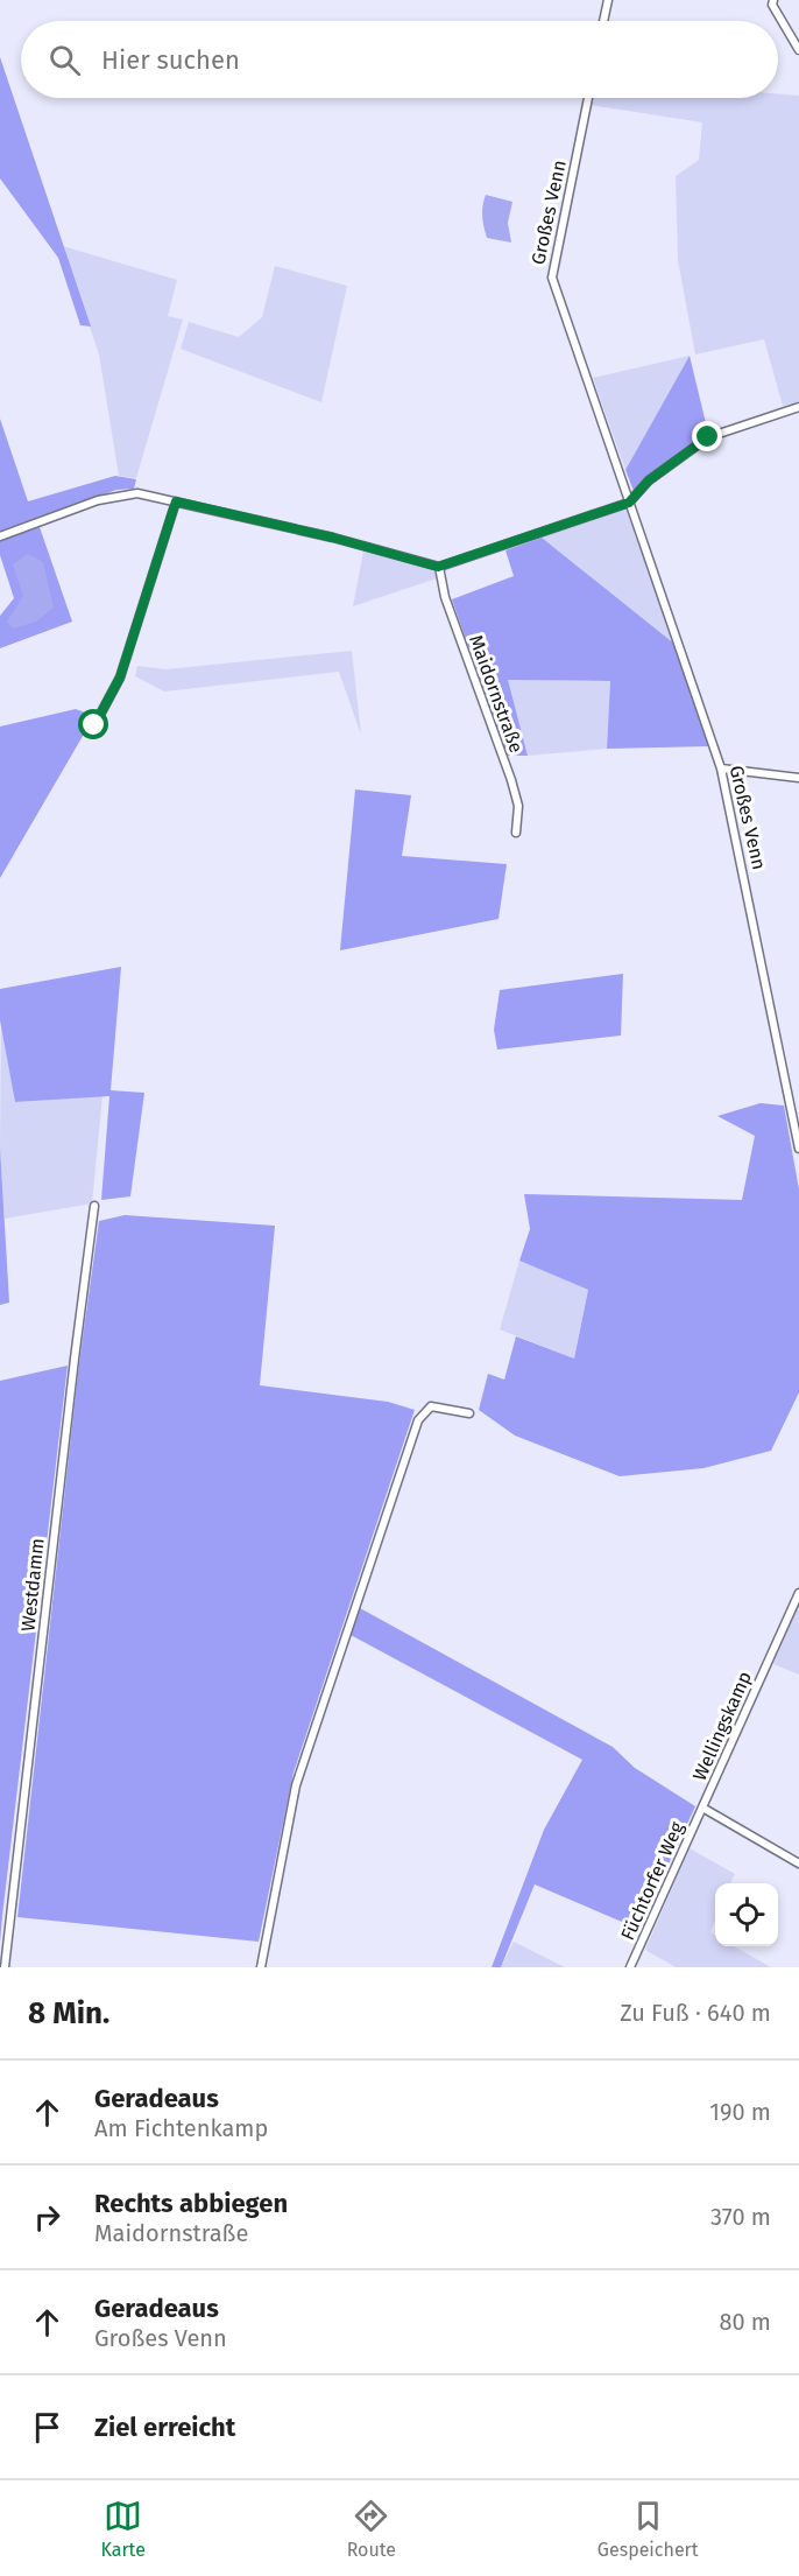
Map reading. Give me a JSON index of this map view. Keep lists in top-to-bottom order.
{
  "streets": {
    "street": [
      "Großes Venn",
      "Maidornstraße",
      "Westdamm",
      "Wellingskamp",
      "Füchtorfer Weg"
    ]
  },
  "crossings": [
    ["Wellingskamp", "Füchtorfer Weg"]
  ],
  "page": {
    "search": "Hier suchen",
    "heading": ["8 Min.", "Zu Fuß · 640 m"],
    "list": [
      ["Geradeaus", "Am Fichtenkamp", "190 m"],
      ["Rechts abbiegen", "Maidornstraße", "370 m"],
      ["Geradeaus", "Großes Venn", "80 m"],
      "Ziel erreicht"
    ],
    "nav": ["Karte", "Route", "Gespeichert"]
  }
}
